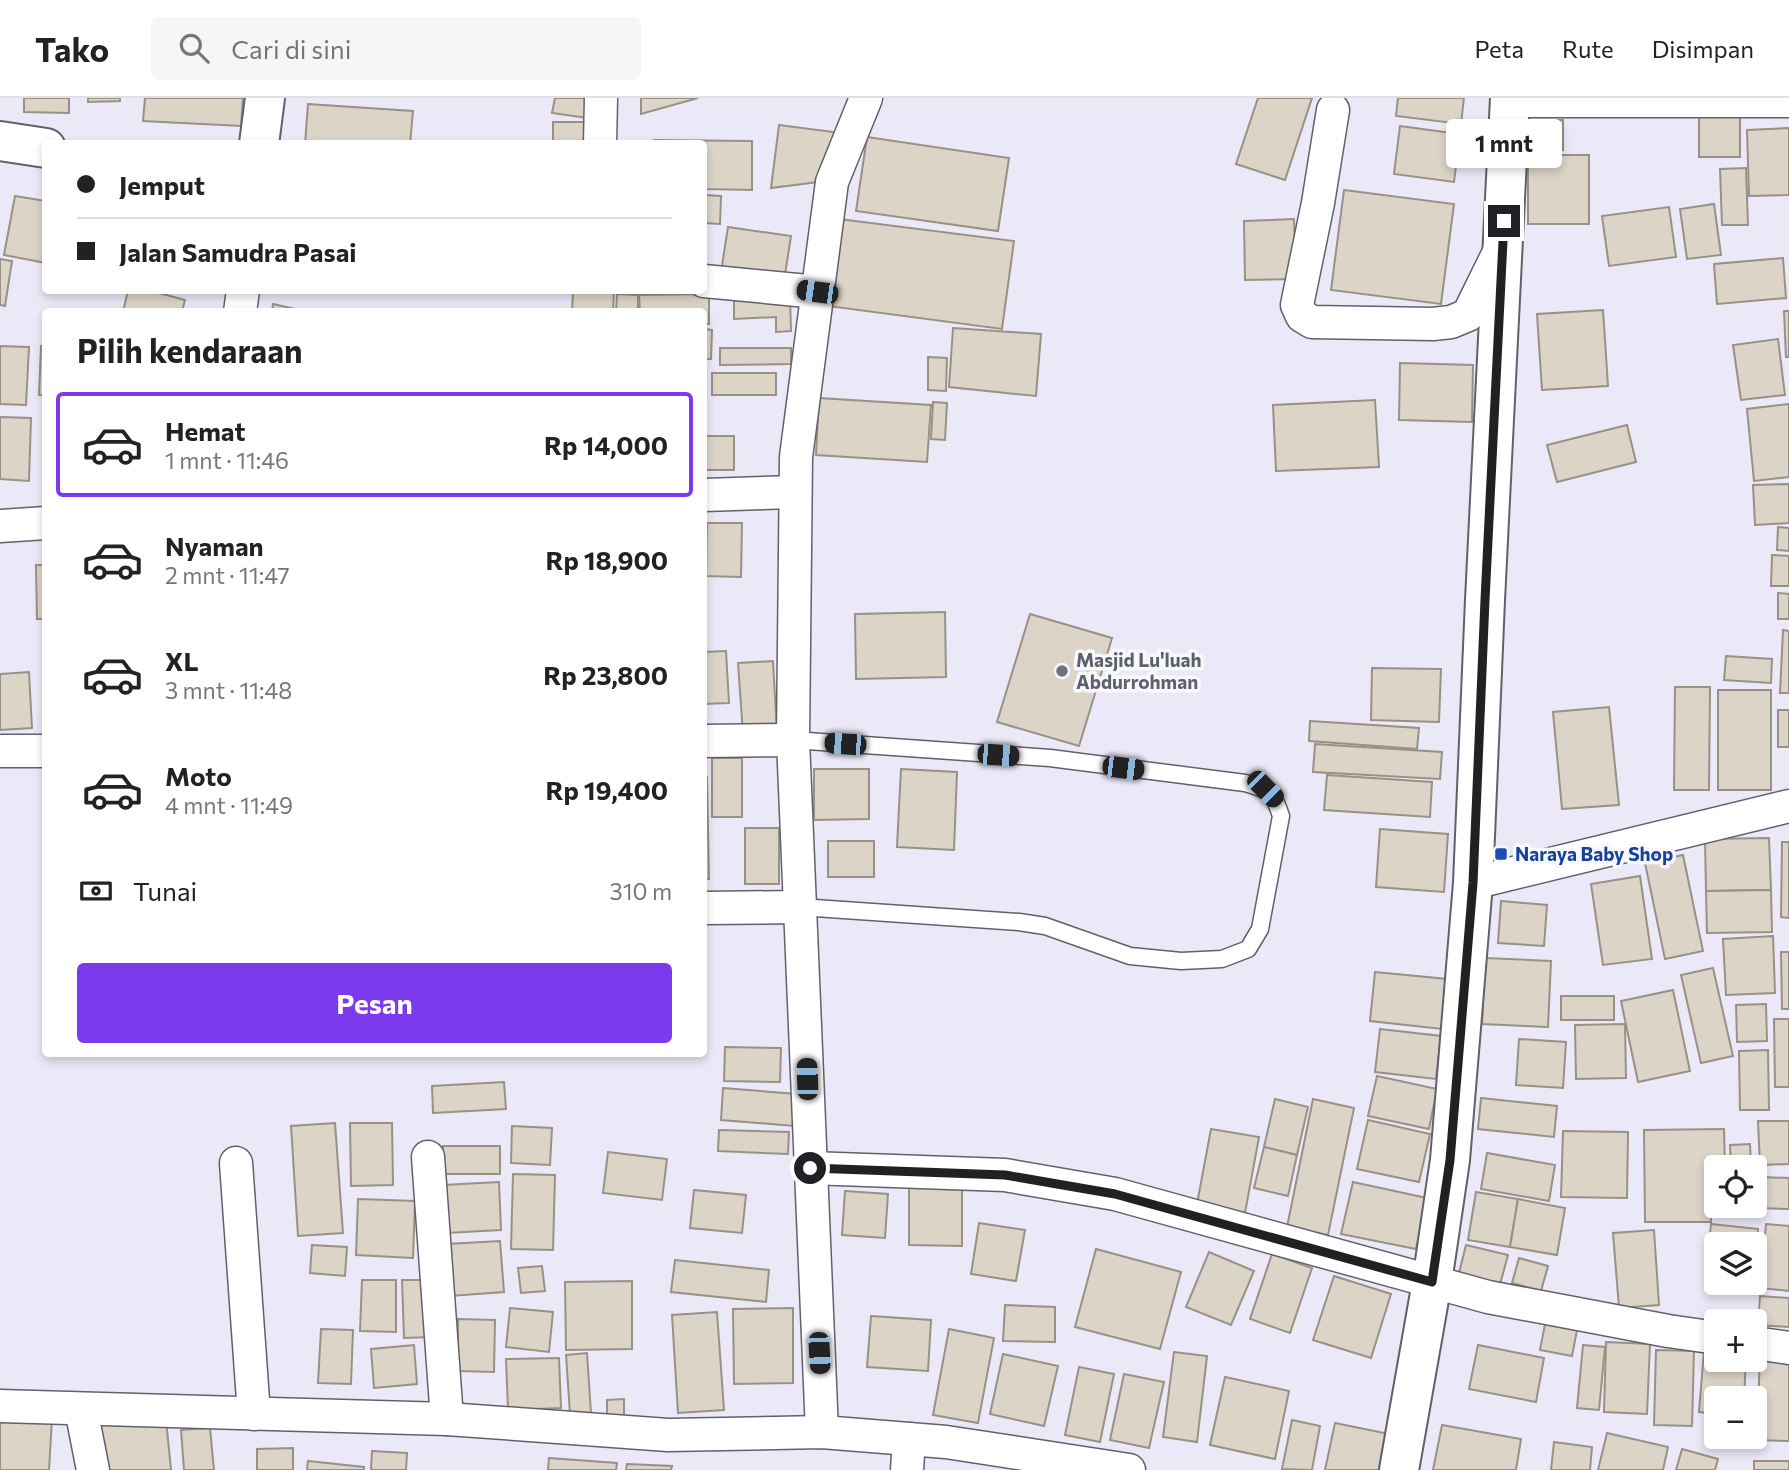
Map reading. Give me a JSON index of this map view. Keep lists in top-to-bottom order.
{
  "places": {
    "other": ["Masjid Lu'luah Abdurrohman"],
    "transit": ["Naraya Baby Shop"]
  },
  "page": {
    "header": "Tako",
    "search": "Cari di sini",
    "nav": ["Peta", "Rute", "Disimpan"],
    "bubble": "1 mnt",
    "banner": ["Jemput", "Jalan Samudra Pasai"],
    "heading": "Pilih kendaraan",
    "list": [
      {
        "name": "Hemat",
        "note": "1 mnt · 11:46",
        "value": "Rp 14,000"
      },
      {
        "name": "Nyaman",
        "note": "2 mnt · 11:47",
        "value": "Rp 18,900"
      },
      {
        "name": "XL",
        "note": "3 mnt · 11:48",
        "value": "Rp 23,800"
      },
      {
        "name": "Moto",
        "note": "4 mnt · 11:49",
        "value": "Rp 19,400"
      }
    ],
    "pay": ["Tunai", "310 m"],
    "buttons": "Pesan",
    "map_buttons": ["+", "−"]
  }
}
